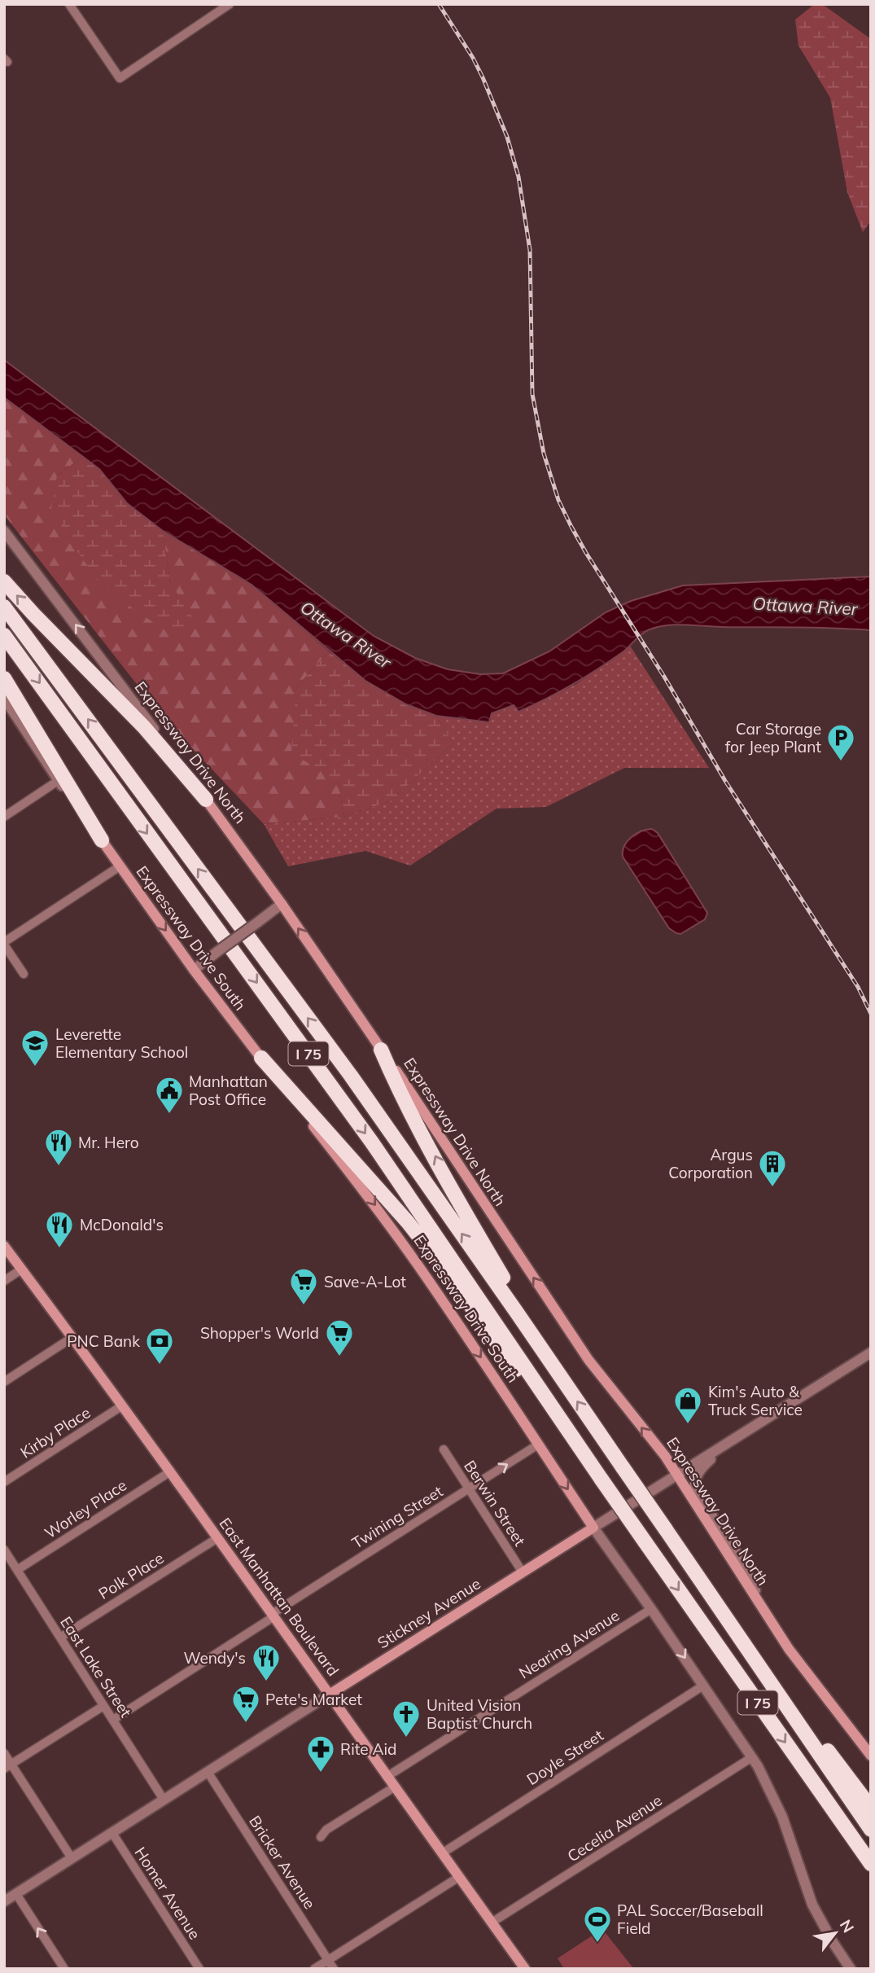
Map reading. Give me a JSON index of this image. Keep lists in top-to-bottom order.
{
  "streets": {
    "highway": ["I 75"],
    "main road": [
      "Expressway Drive North",
      "Expressway Drive South",
      "East Manhattan Boulevard",
      "Stickney Avenue"
    ],
    "street": [
      "Kirby Place",
      "Berwin Street",
      "Worley Place",
      "Twining Street",
      "Polk Place",
      "Nearing Avenue",
      "East Lake Street",
      "Doyle Street",
      "Cecelia Avenue",
      "Bricker Avenue",
      "Homer Avenue"
    ]
  },
  "crossings": [
    ["Expressway Drive North", "Stickney Avenue"],
    ["Expressway Drive South", "Twining Street"],
    ["Expressway Drive South", "Stickney Avenue"],
    ["Expressway Drive South", "Nearing Avenue"],
    ["Expressway Drive South", "Doyle Street"],
    ["Expressway Drive South", "Cecelia Avenue"],
    ["Kirby Place", "East Manhattan Boulevard"],
    ["Berwin Street", "Twining Street"],
    ["Berwin Street", "Stickney Avenue"],
    ["Worley Place", "East Manhattan Boulevard"],
    ["Worley Place", "East Lake Street"],
    ["Twining Street", "East Manhattan Boulevard"],
    ["Twining Street", "East Lake Street"],
    ["Polk Place", "East Manhattan Boulevard"],
    ["Polk Place", "East Lake Street"],
    ["East Manhattan Boulevard", "Stickney Avenue"],
    ["East Manhattan Boulevard", "Nearing Avenue"],
    ["East Manhattan Boulevard", "Doyle Street"],
    ["East Manhattan Boulevard", "Cecelia Avenue"],
    ["Stickney Avenue", "East Lake Street"],
    ["Stickney Avenue", "Bricker Avenue"],
    ["Stickney Avenue", "Homer Avenue"]
  ],
  "one_way": ["Expressway Drive North", "Expressway Drive South"],
  "water": ["Ottawa River"],
  "places": {
    "parking": ["Car Storage for Jeep Plant"],
    "school or university": ["Leverette Elementary School"],
    "public building": ["Manhattan Post Office"],
    "restaurant": ["Mr. Hero", "McDonald's", "Wendy's"],
    "building": ["Argus Corporation"],
    "supermarket": ["Save-A-Lot", "Shopper's World", "Pete's Market"],
    "bank": ["PNC Bank"],
    "shop": ["Kim's Auto & Truck Service"],
    "church": ["United Vision Baptist Church"],
    "pharmacy": ["Rite Aid"],
    "sports": ["PAL Soccer/Baseball Field"]
  },
  "north": "top right"
}
